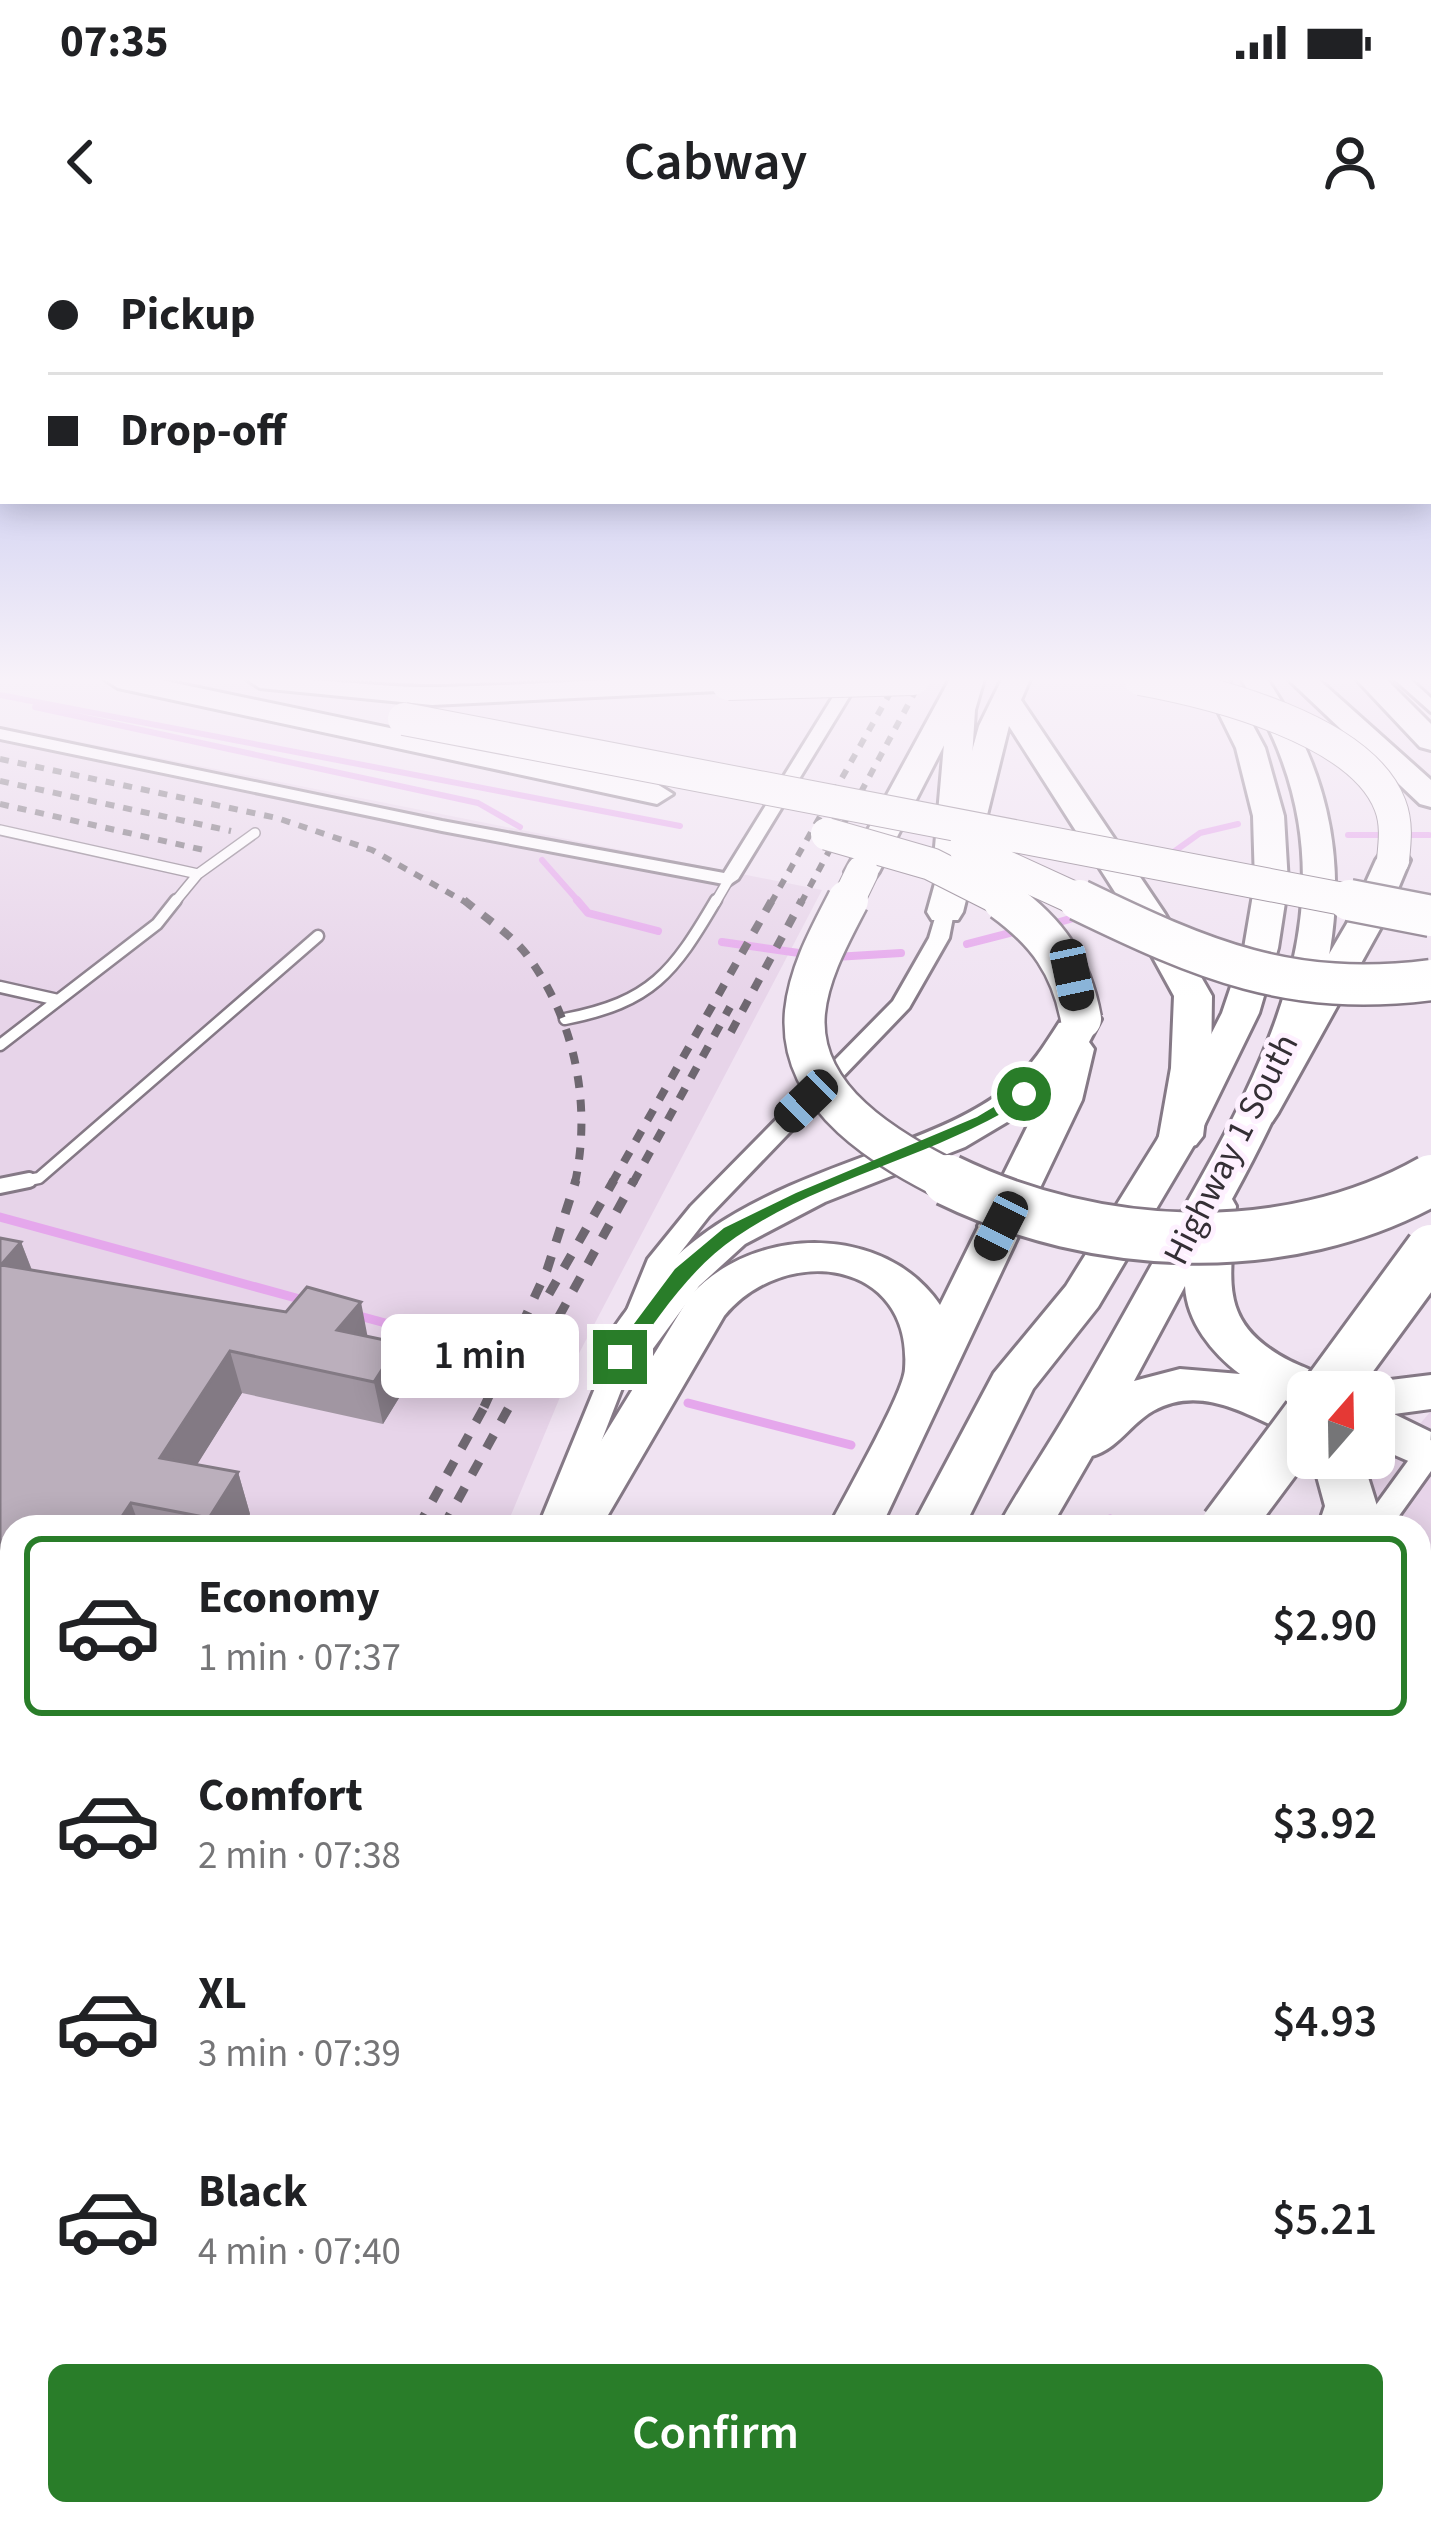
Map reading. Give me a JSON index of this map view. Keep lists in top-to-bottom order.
{
  "streets": {
    "highway": ["Highway 1 South"]
  },
  "north": "top",
  "page": {
    "status": "07:35",
    "header": "Cabway",
    "banner": ["Pickup", "Drop-off"],
    "bubble": "1 min",
    "list": [
      {
        "name": "Economy",
        "note": "1 min · 07:37",
        "value": "$2.90"
      },
      {
        "name": "Comfort",
        "note": "2 min · 07:38",
        "value": "$3.92"
      },
      {
        "name": "XL",
        "note": "3 min · 07:39",
        "value": "$4.93"
      },
      {
        "name": "Black",
        "note": "4 min · 07:40",
        "value": "$5.21"
      }
    ],
    "buttons": "Confirm"
  }
}
